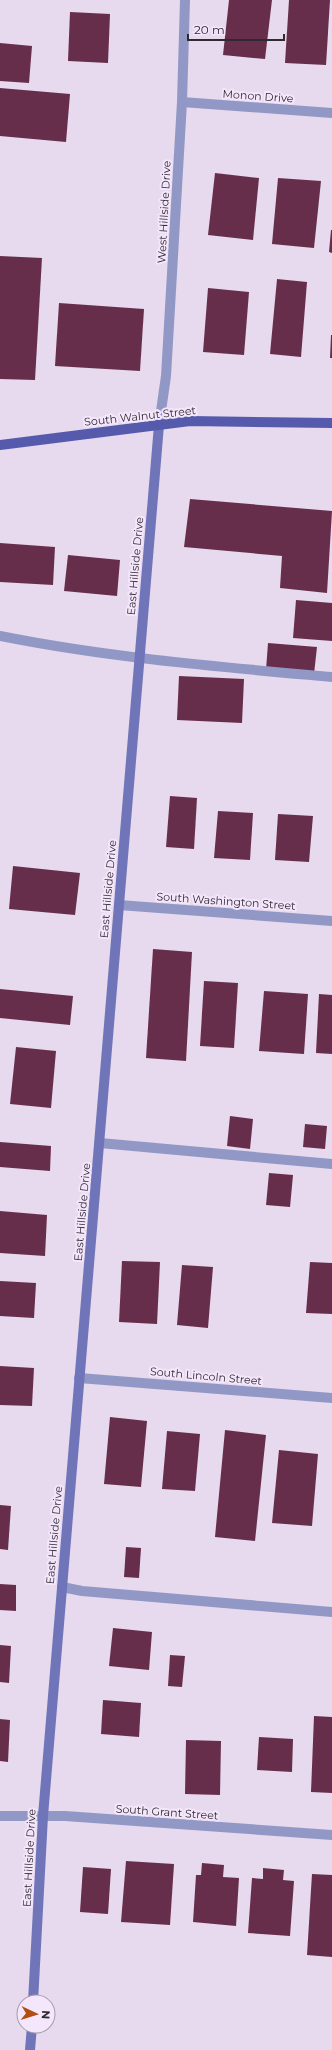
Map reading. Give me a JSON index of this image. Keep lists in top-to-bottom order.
{
  "streets": {
    "main road": ["South Walnut Street", "East Hillside Drive"],
    "street": [
      "Monon Drive",
      "West Hillside Drive",
      "South Washington Street",
      "South Lincoln Street",
      "South Grant Street"
    ]
  },
  "crossings": [
    ["Monon Drive", "West Hillside Drive"],
    ["West Hillside Drive", "South Walnut Street"],
    ["West Hillside Drive", "East Hillside Drive"],
    ["South Walnut Street", "East Hillside Drive"],
    ["East Hillside Drive", "South Washington Street"],
    ["East Hillside Drive", "South Lincoln Street"],
    ["East Hillside Drive", "South Grant Street"]
  ],
  "scale_bar": "20 m",
  "north": "right"
}
